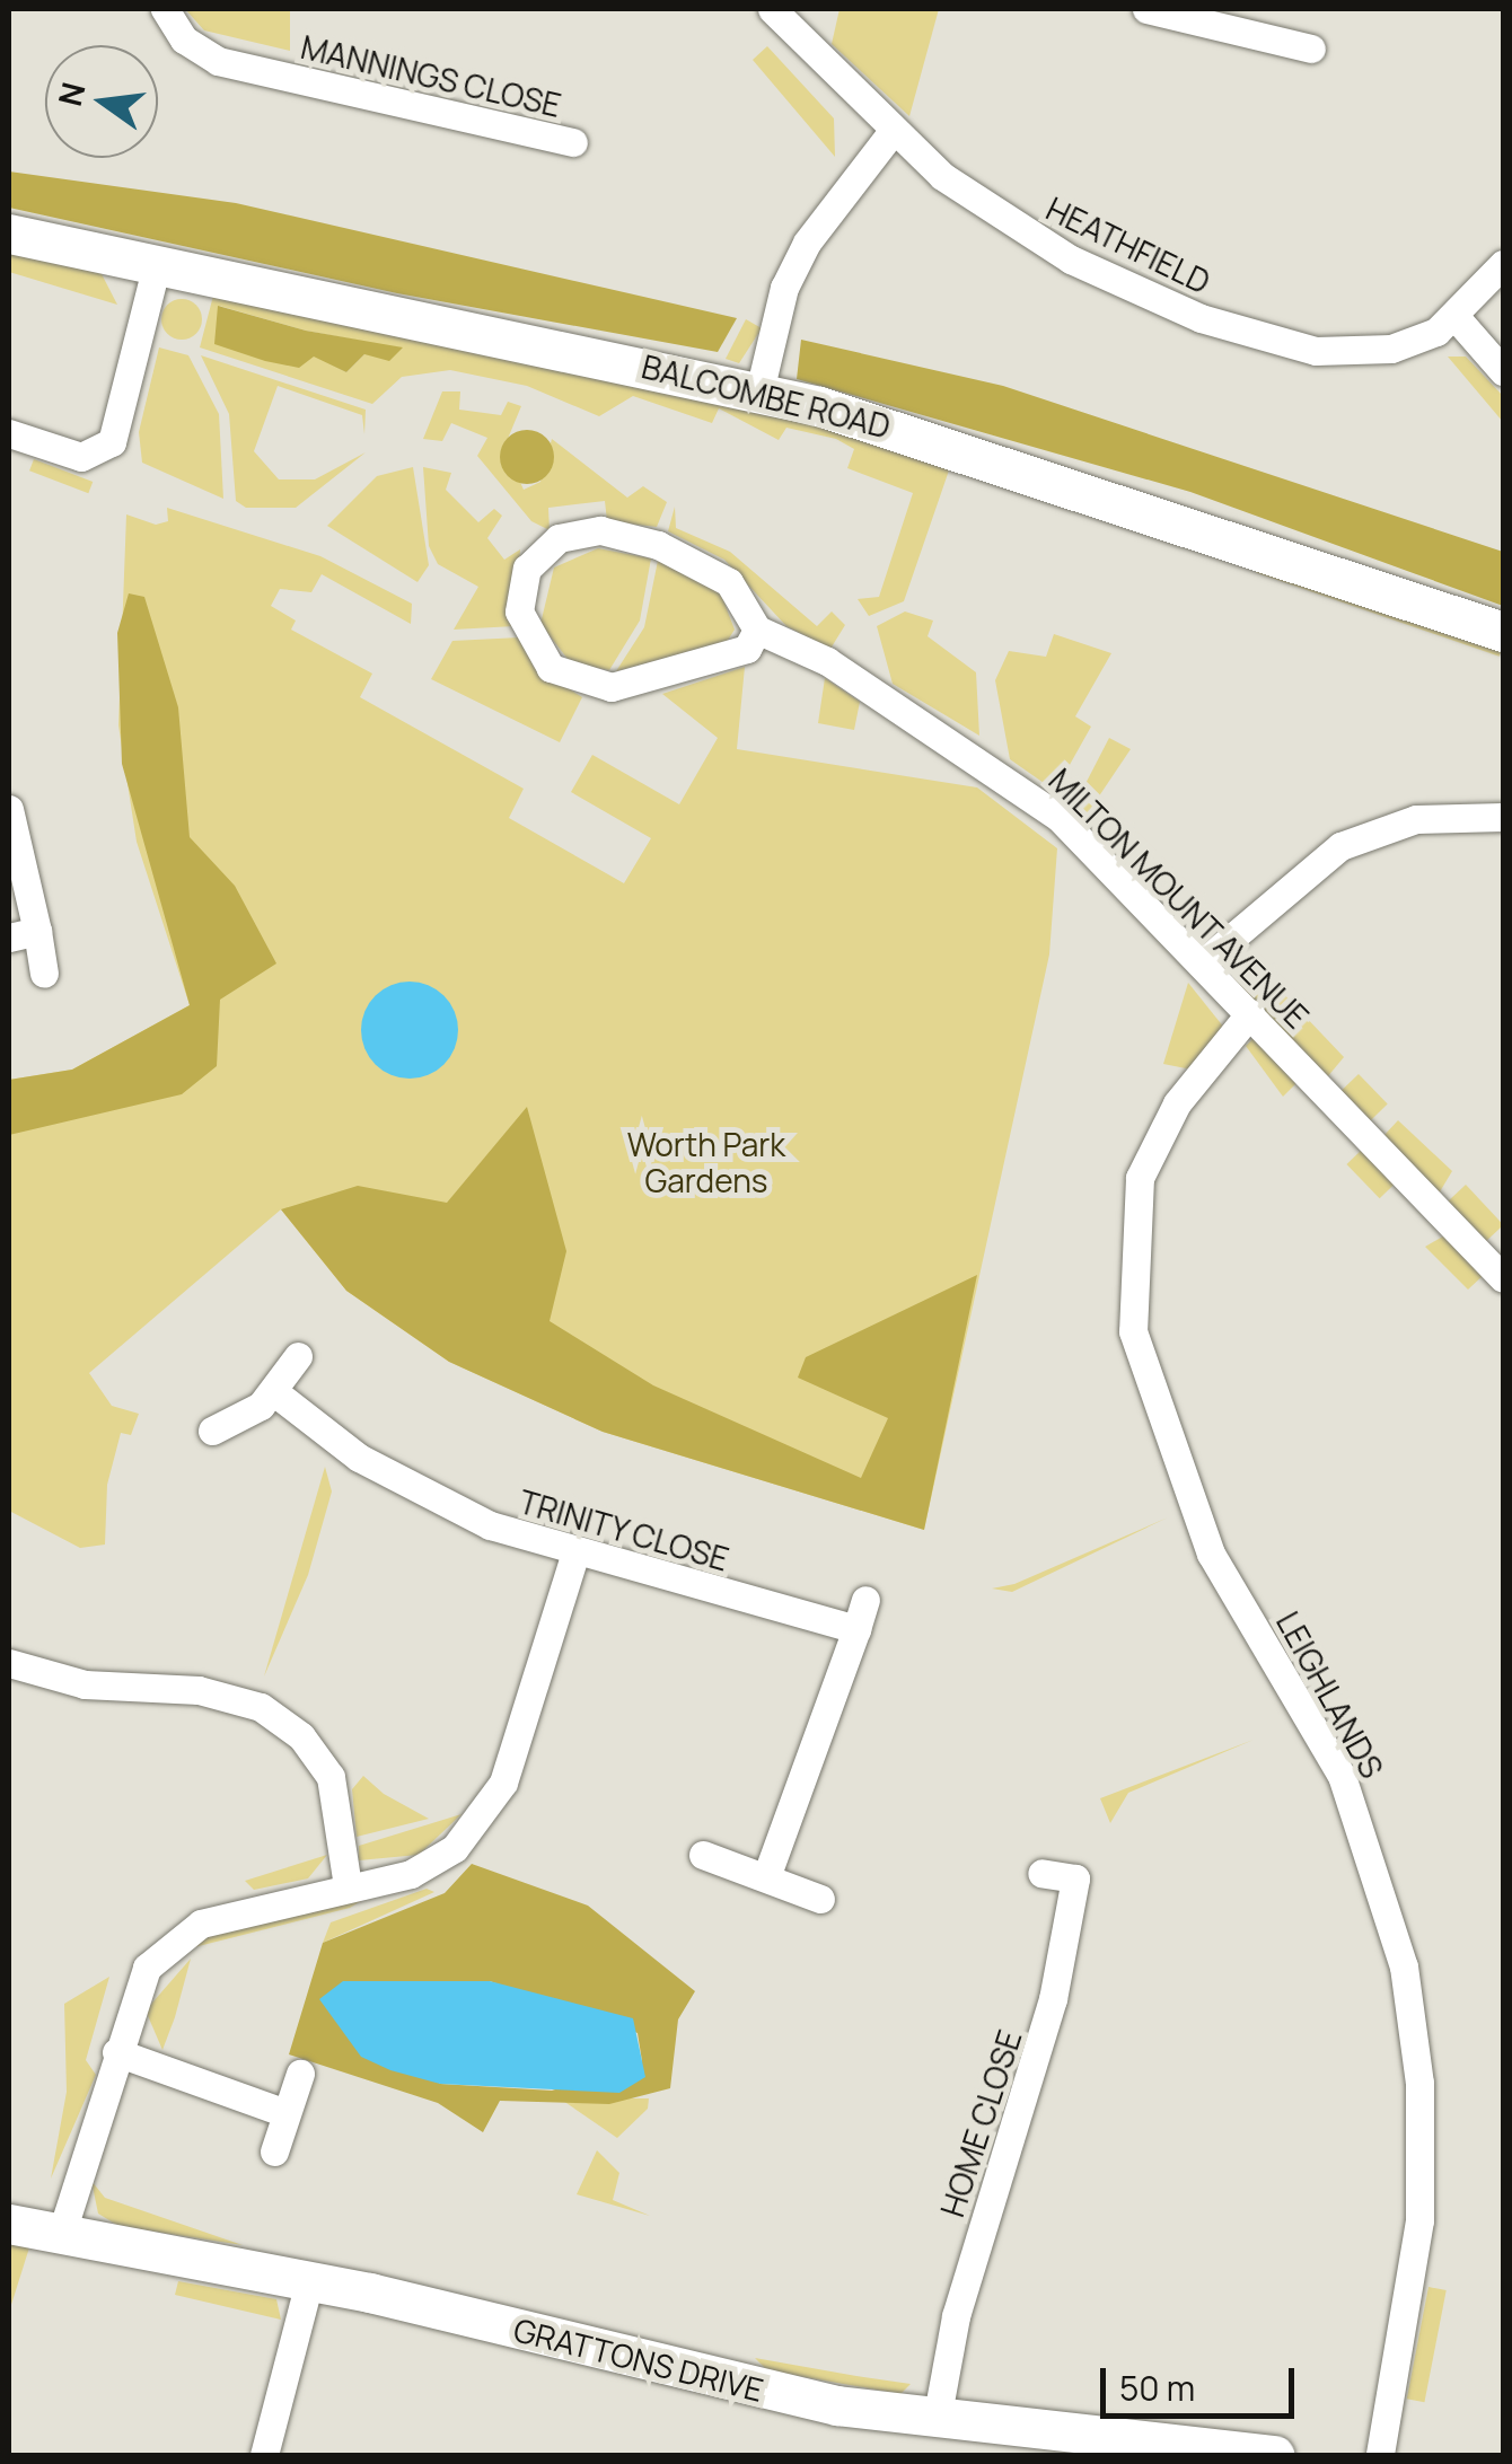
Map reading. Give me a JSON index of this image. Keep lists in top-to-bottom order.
{
  "streets": {
    "main road": ["BALCOMBE ROAD", "GRATTONS DRIVE"],
    "street": [
      "MANNINGS CLOSE",
      "HEATHFIELD",
      "MILTON MOUNT AVENUE",
      "TRINITY CLOSE",
      "LEIGHLANDS",
      "HOME CLOSE"
    ]
  },
  "crossings": [
    ["MILTON MOUNT AVENUE", "LEIGHLANDS"],
    ["HOME CLOSE", "GRATTONS DRIVE"]
  ],
  "parks": ["Worth Park Gardens"],
  "scale_bar": "50 m",
  "north": "left"
}
